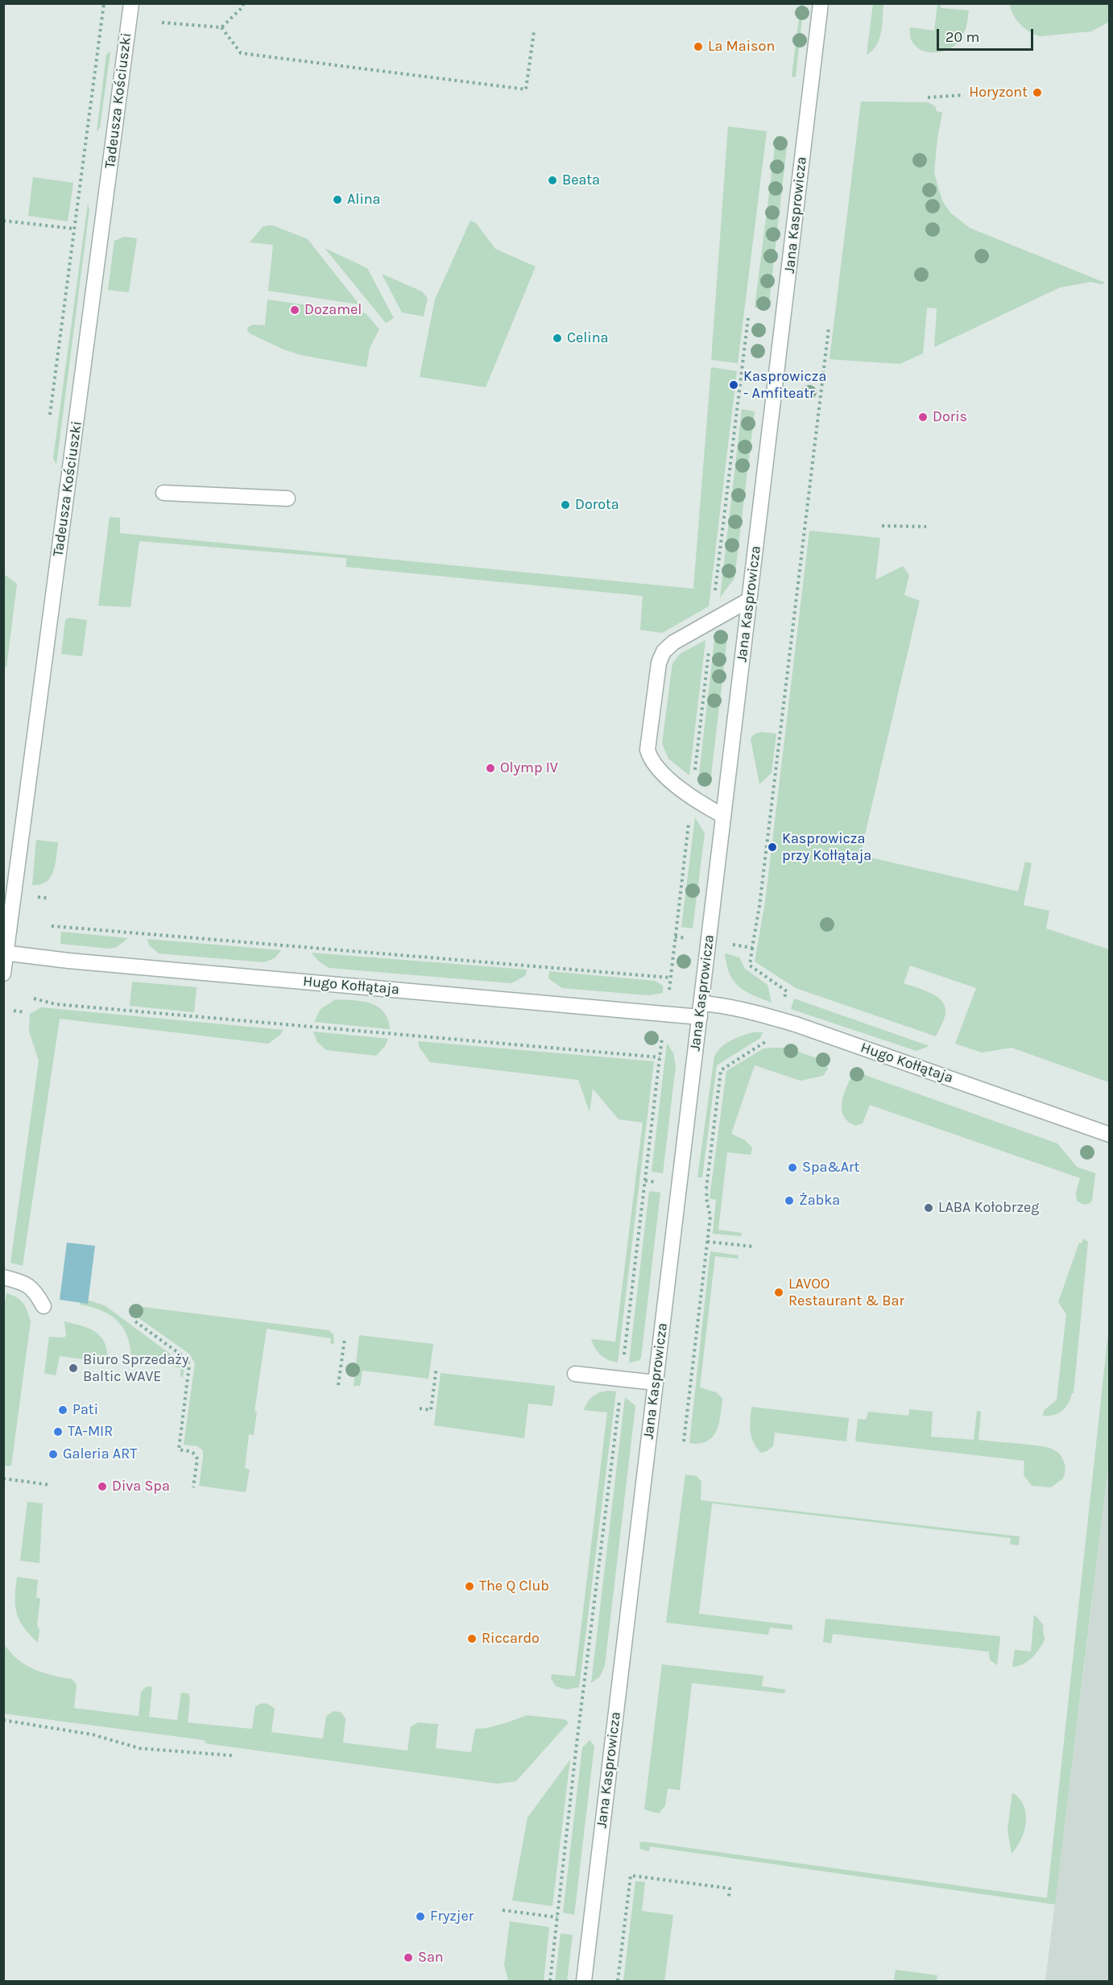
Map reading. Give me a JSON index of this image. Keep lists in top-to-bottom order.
{
  "streets": {
    "street": ["Tadeusza Kościuszki", "Jana Kasprowicza", "Hugo Kołłątaja"]
  },
  "crossings": [
    ["Tadeusza Kościuszki", "Hugo Kołłątaja"],
    ["Jana Kasprowicza", "Hugo Kołłątaja"]
  ],
  "places": [
    "La Maison",
    "Horyzont",
    "Beata",
    "Alina",
    "Dozamel",
    "Celina",
    "Kasprowicza - Amfiteatr",
    "Doris",
    "Dorota",
    "Olymp IV",
    "Kasprowicza przy Kołłątaja",
    "Spa&Art",
    "Żabka",
    "LABA Kołobrzeg",
    "LAVOO Restaurant & Bar",
    "Biuro Sprzedaży Baltic WAVE",
    "Pati",
    "TA-MIR",
    "Galeria ART",
    "Diva Spa",
    "The Q Club",
    "Riccardo",
    "Fryzjer",
    "San"
  ],
  "scale_bar": "20 m"
}
